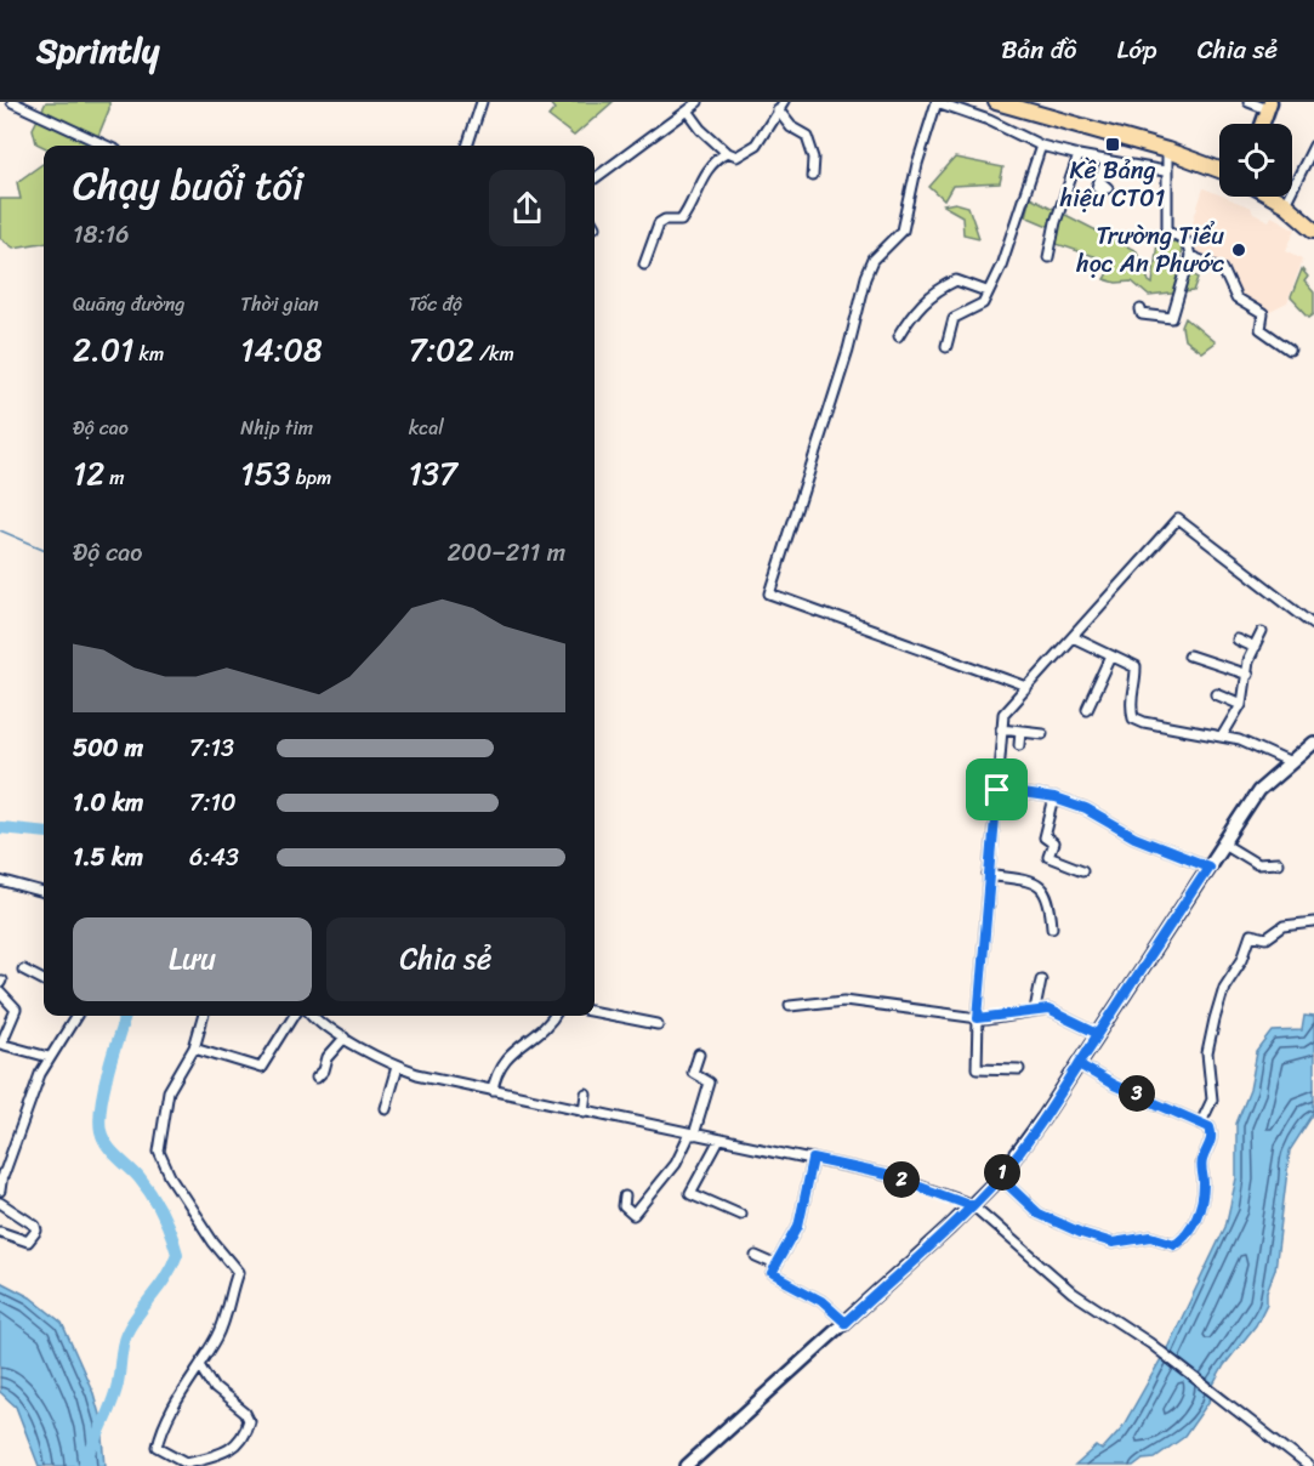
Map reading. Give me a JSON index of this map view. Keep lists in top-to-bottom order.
{
  "places": {
    "transit": ["Kề Bảng hiệu CT01"],
    "other": ["Trường Tiểu học An Phước"]
  },
  "page": {
    "header": "Sprintly",
    "nav": ["Bản đồ", "Lớp", "Chia sẻ"],
    "heading": ["Chạy buổi tối", "18:16"],
    "stats": [
      ["Quãng đường", "2.01 km"],
      ["Thời gian", "14:08"],
      ["Tốc độ", "7:02 /km"],
      ["Độ cao", "12 m"],
      ["Nhịp tim", "153 bpm"],
      ["kcal", "137"]
    ],
    "chart": ["Độ cao", "200–211 m"],
    "list": [
      {
        "name": "500 m",
        "note": "7:13"
      },
      {
        "name": "1.0 km",
        "note": "7:10"
      },
      {
        "name": "1.5 km",
        "note": "6:43"
      }
    ],
    "buttons": ["Lưu", "Chia sẻ"],
    "pins": ["3", "1", "2"]
  }
}
